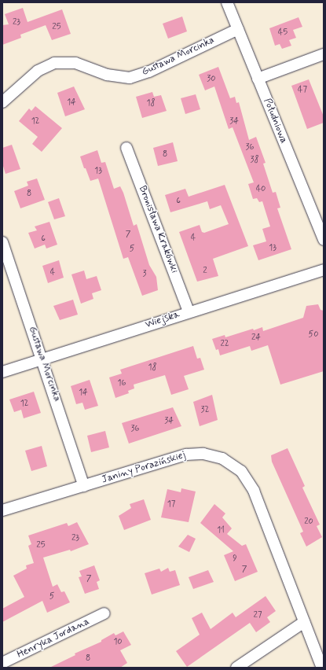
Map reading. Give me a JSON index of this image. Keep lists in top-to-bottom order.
{
  "streets": {
    "street": [
      "Gustawa Morcinka",
      "Południowa",
      "Bronisława Krakówki",
      "Wiejska",
      "Janiny Porazińskiej",
      "Henryka Jordana"
    ]
  },
  "crossings": [
    ["Gustawa Morcinka", "Południowa"],
    ["Gustawa Morcinka", "Wiejska"],
    ["Gustawa Morcinka", "Janiny Porazińskiej"],
    ["Bronisława Krakówki", "Wiejska"]
  ],
  "house_numbers": [
    "23",
    "25",
    "45",
    "30",
    "47",
    "14",
    "18",
    "12",
    "34",
    "36",
    "8",
    "38",
    "13",
    "40",
    "8",
    "6",
    "7",
    "4",
    "6",
    "13",
    "5",
    "2",
    "4",
    "3",
    "50",
    "24",
    "22",
    "18",
    "16",
    "14",
    "12",
    "32",
    "34",
    "36",
    "17",
    "20",
    "11",
    "23",
    "25",
    "9",
    "7",
    "7",
    "5",
    "27",
    "10",
    "8"
  ]
}
